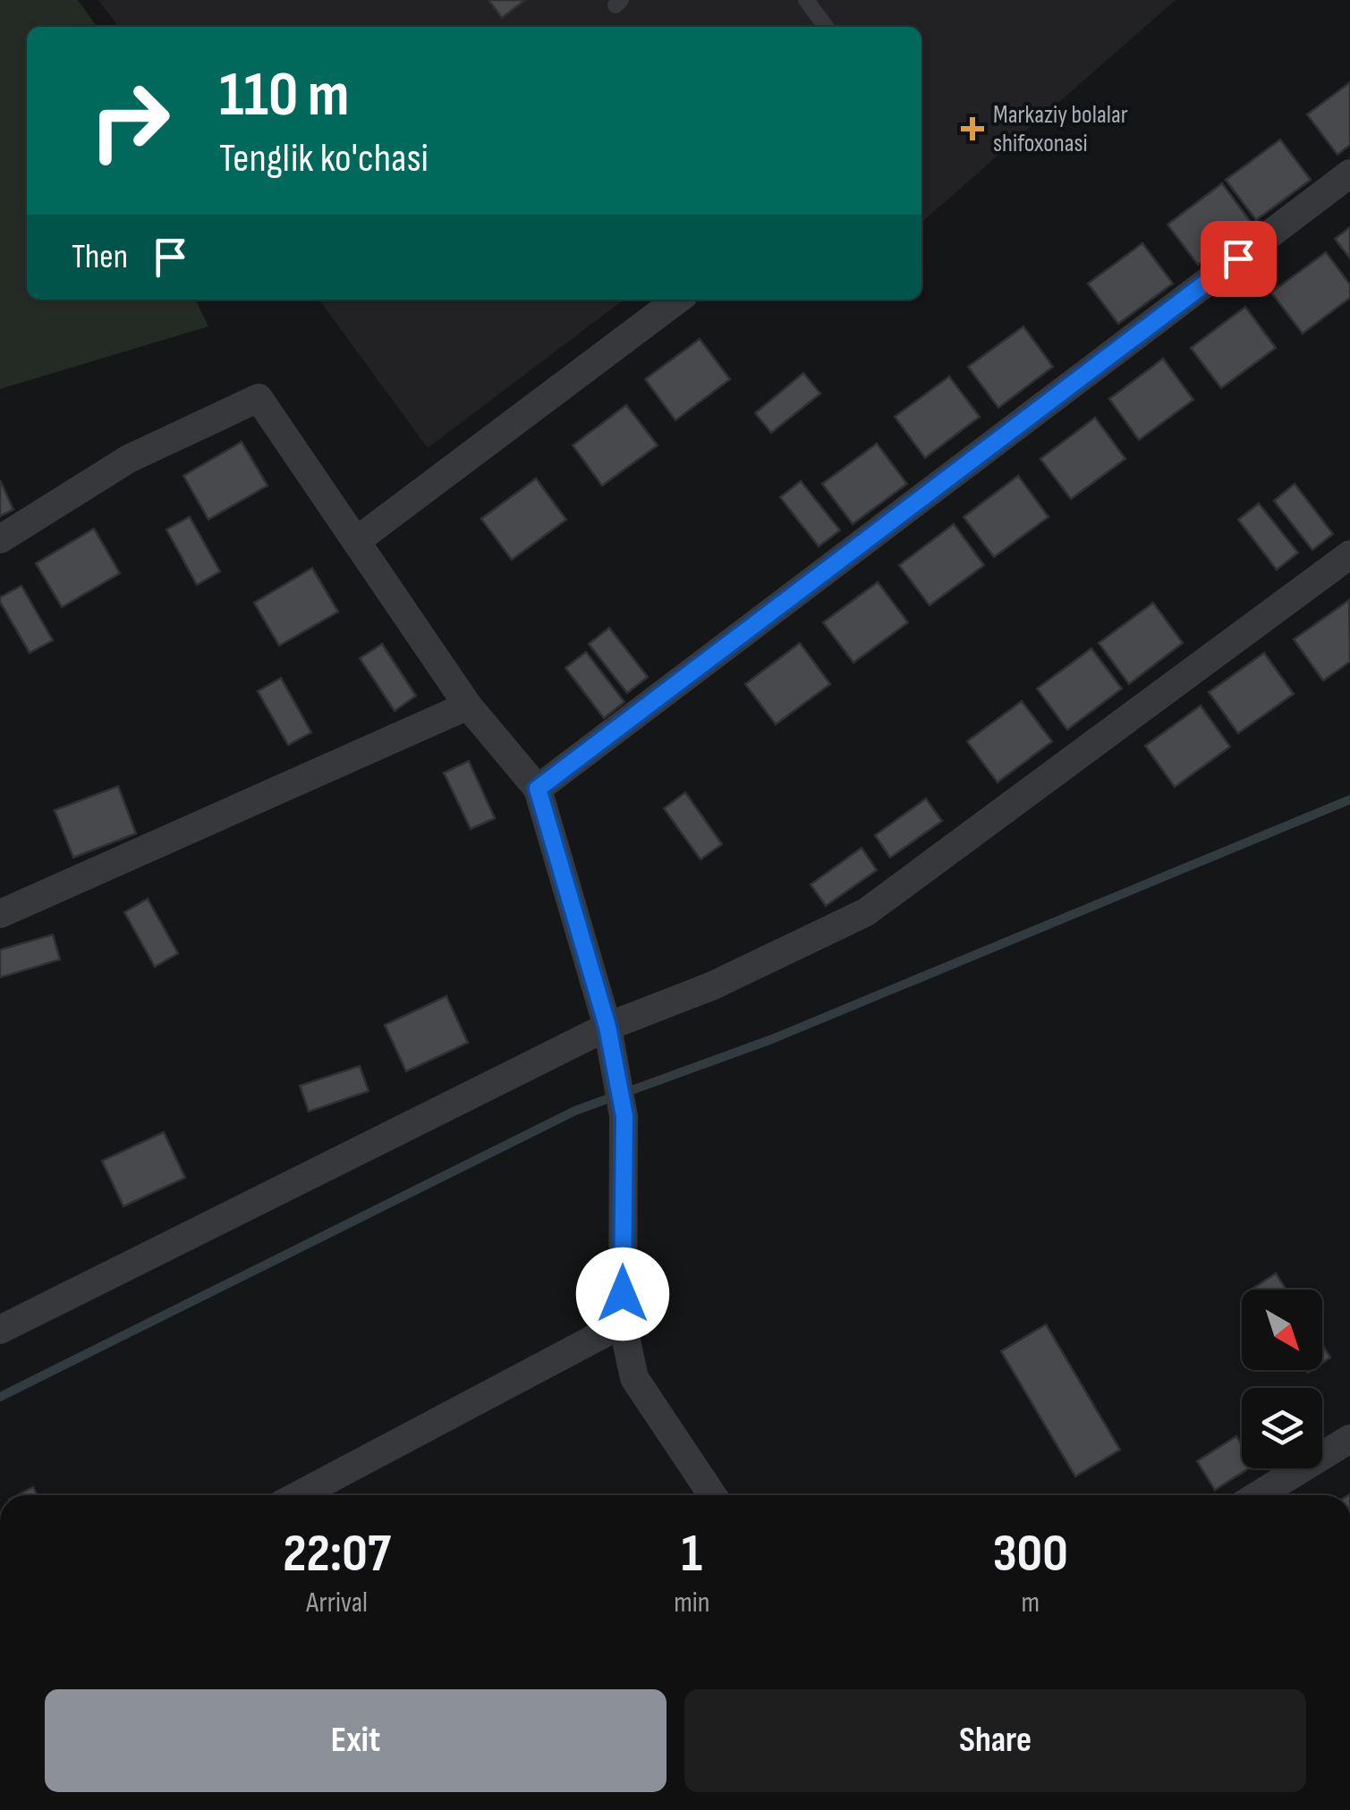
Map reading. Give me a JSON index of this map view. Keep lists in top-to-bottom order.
{
  "places": {
    "health": ["Markaziy bolalar shifoxonasi"]
  },
  "north": "bottom right",
  "page": {
    "turn": ["110 m", "Tenglik ko'chasi"],
    "then": "Then",
    "eta": [
      "22:07",
      "Arrival",
      "1",
      "min",
      "300",
      "m"
    ],
    "buttons": ["Exit", "Share"]
  }
}
